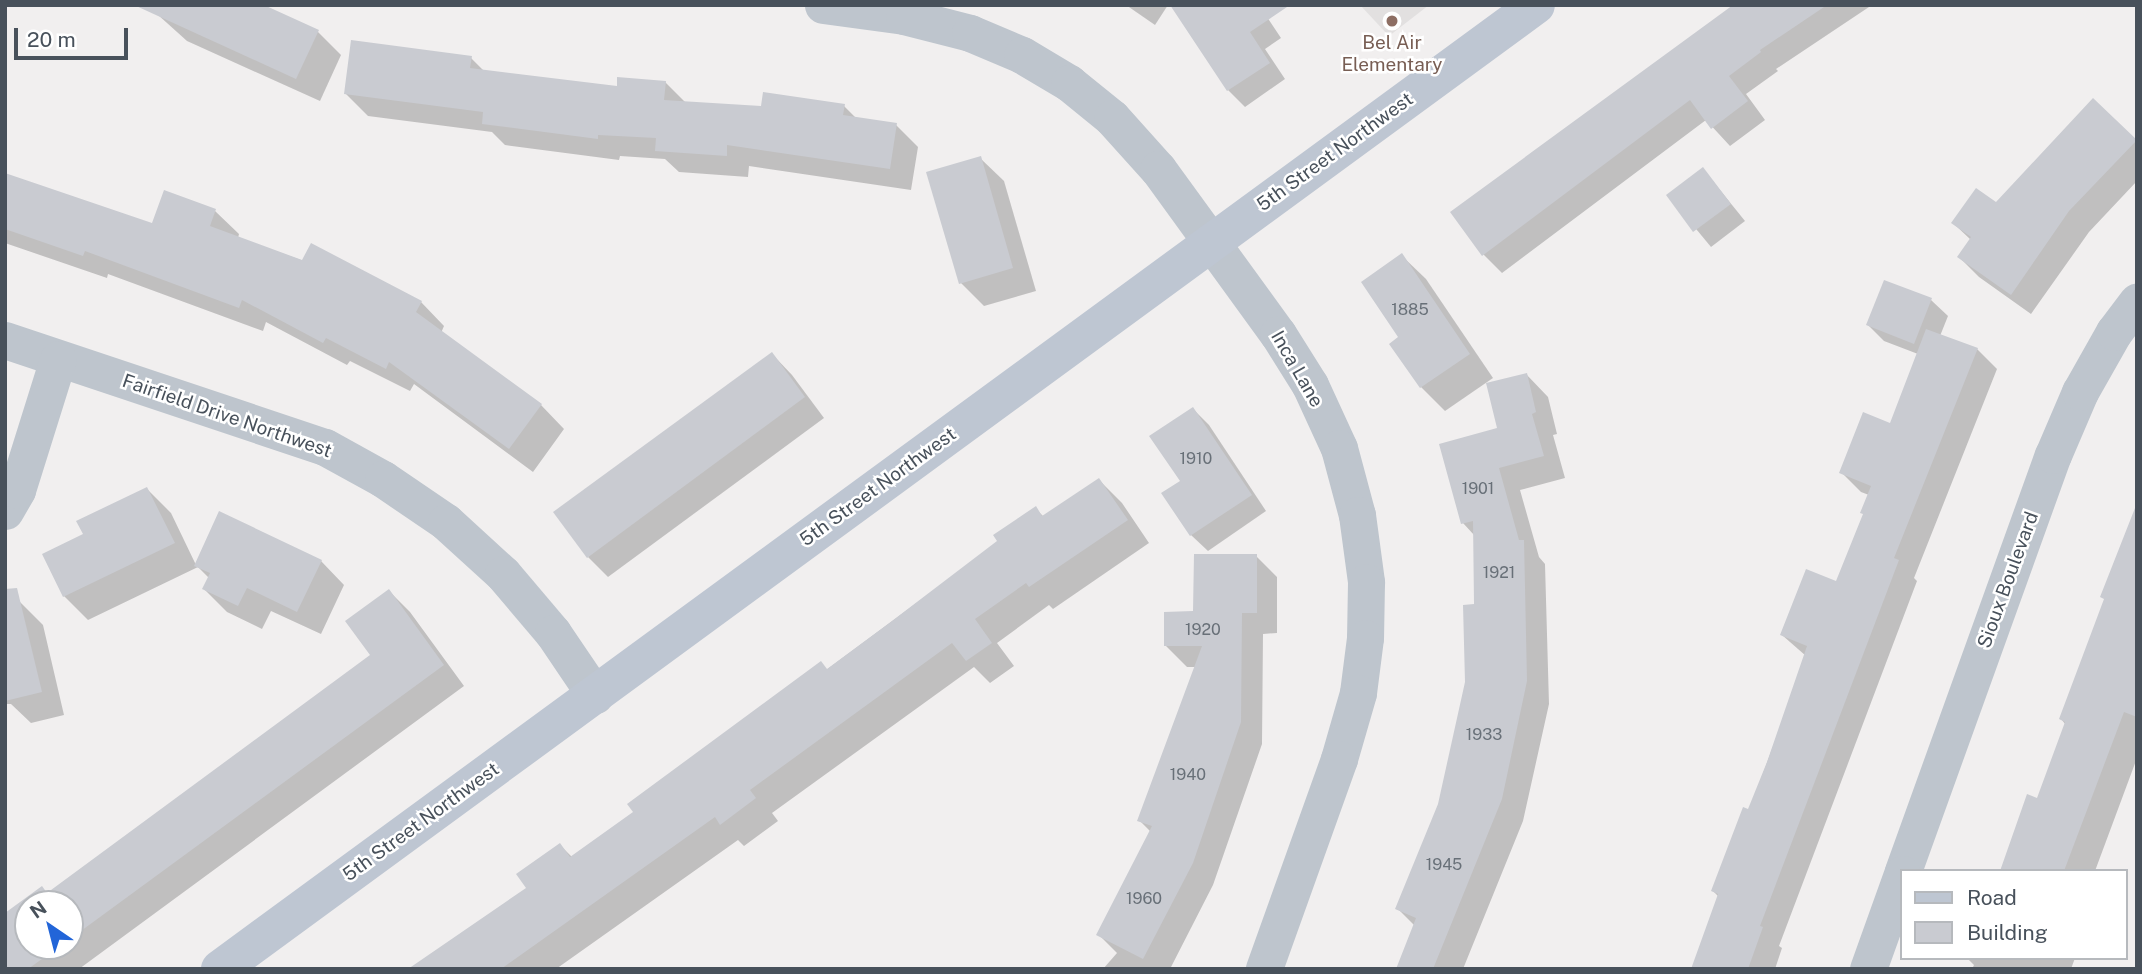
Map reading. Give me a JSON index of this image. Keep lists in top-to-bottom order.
{
  "streets": {
    "street": [
      "5th Street Northwest",
      "Inca Lane",
      "Fairfield Drive Northwest",
      "Sioux Boulevard"
    ]
  },
  "crossings": [
    ["5th Street Northwest", "Inca Lane"],
    ["5th Street Northwest", "Fairfield Drive Northwest"]
  ],
  "places": ["Bel Air Elementary"],
  "house_numbers": [
    "1885",
    "1910",
    "1901",
    "1921",
    "1920",
    "1933",
    "1940",
    "1945",
    "1960"
  ],
  "legend": ["Road", "Building"],
  "scale_bar": "20 m",
  "north": "top left"
}
